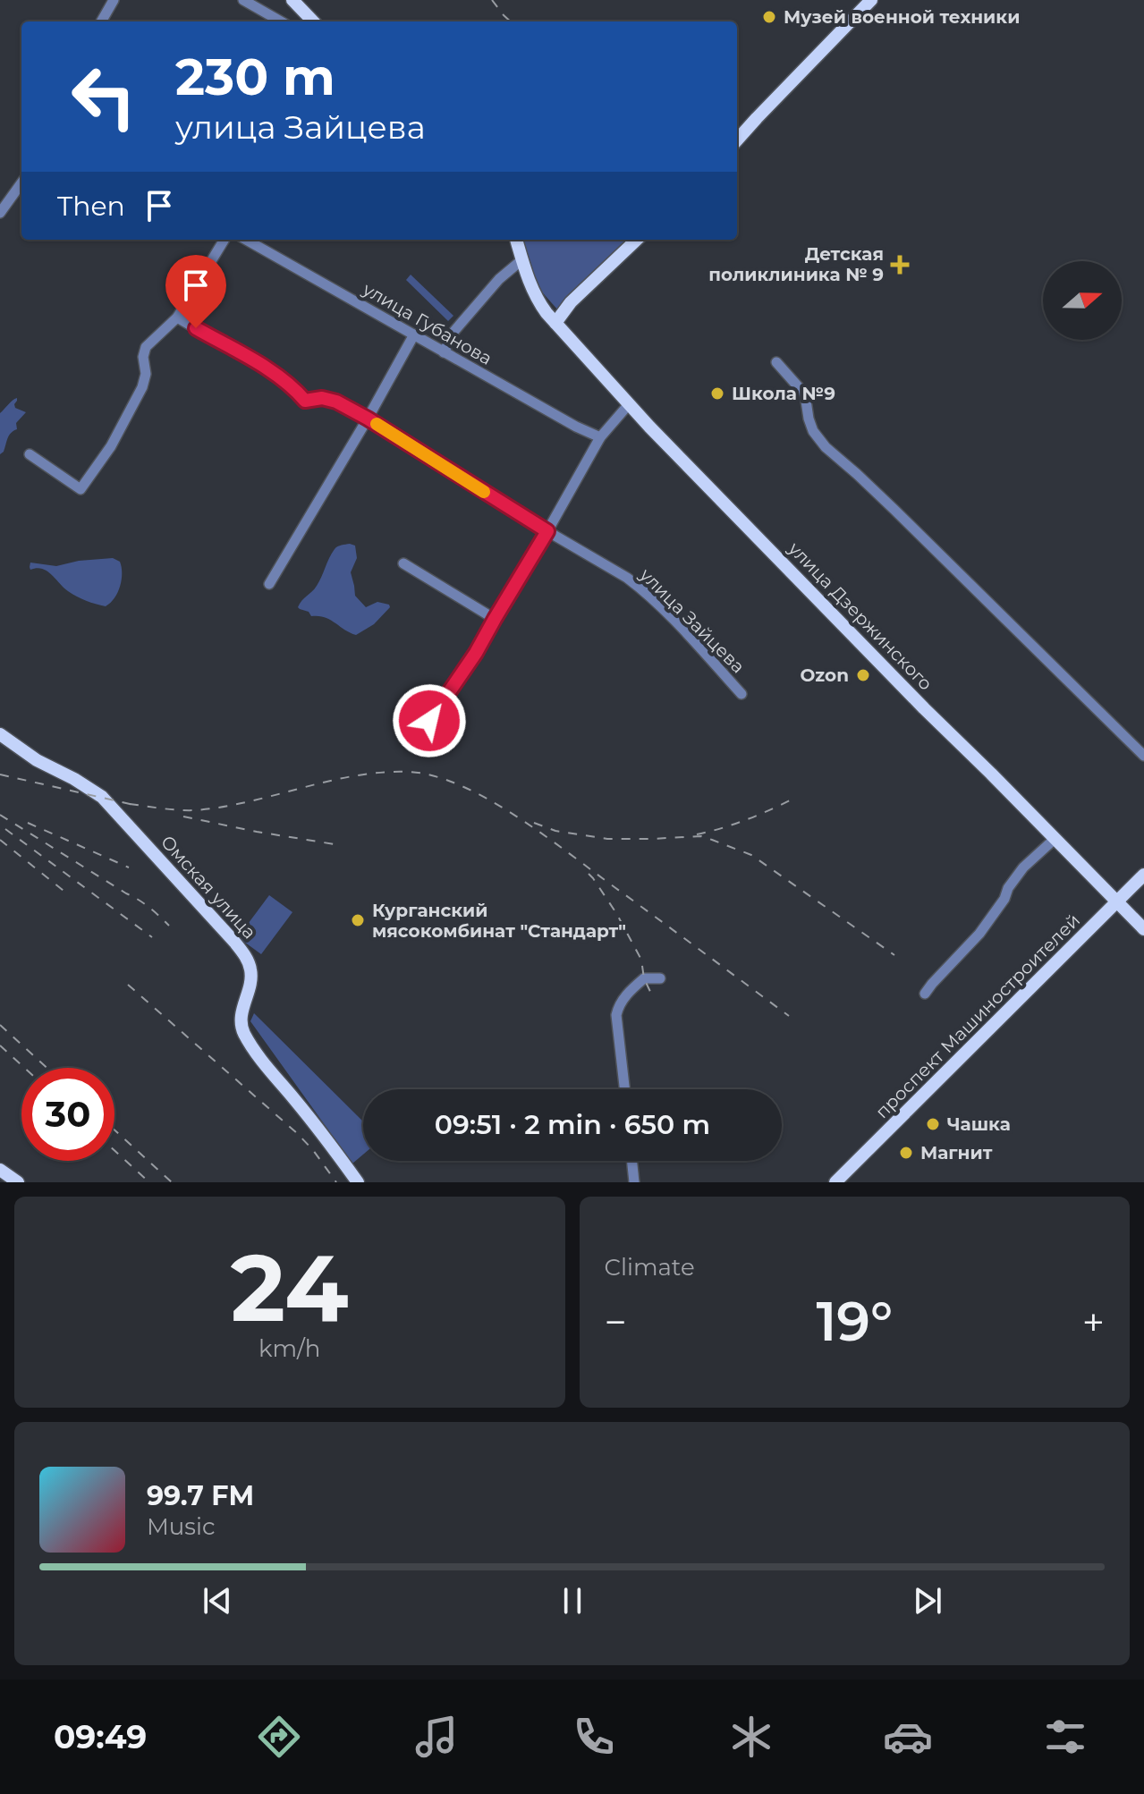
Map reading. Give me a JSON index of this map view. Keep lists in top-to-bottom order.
{
  "streets": {
    "main road": ["улица Дзержинского", "Омская улица", "проспект Машиностроителей"],
    "street": ["улица Губанова", "улица Зайцева"]
  },
  "crossings": [
    ["улица Дзержинского", "проспект Машиностроителей"]
  ],
  "places": {
    "other": [
      "Музей военной техники",
      "Школа №9",
      "Ozon",
      "Курганский мясокомбинат \"Стандарт\"",
      "Чашка",
      "Магнит"
    ],
    "health": ["Детская поликлиника № 9"]
  },
  "north": "right",
  "page": {
    "turn": ["230 m", "улица Зайцева"],
    "then": "Then",
    "limit": "30",
    "trip": "09:51 · 2 min · 650 m",
    "tile": [
      ["24", "km/h"],
      "Climate"
    ],
    "heat": ["−", "19°", "+"],
    "song": ["99.7 FM", "Music"],
    "tabs": "09:49"
  }
}
